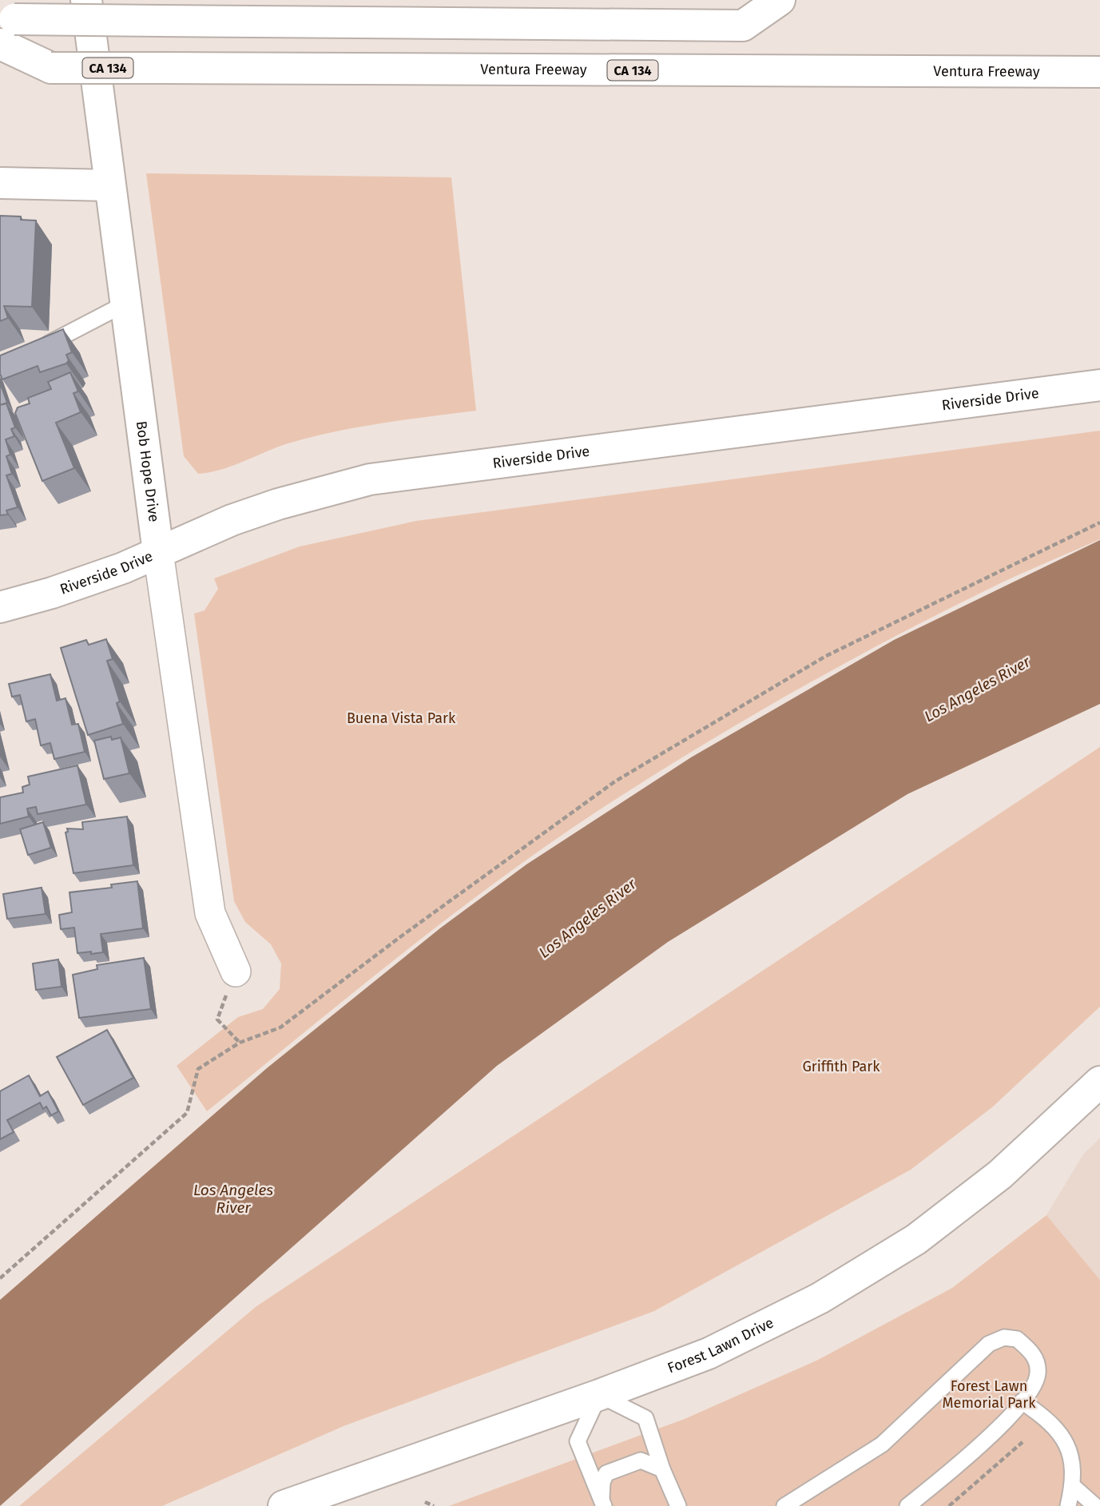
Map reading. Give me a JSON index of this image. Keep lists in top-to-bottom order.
{
  "streets": {
    "main road": [
      "CA 134",
      "Ventura Freeway",
      "Riverside Drive",
      "Bob Hope Drive",
      "Forest Lawn Drive"
    ]
  },
  "crossings": [
    ["Riverside Drive", "Bob Hope Drive"]
  ],
  "water": ["Los Angeles River"],
  "parks": ["Buena Vista Park", "Griffith Park", "Forest Lawn Memorial Park"]
}
